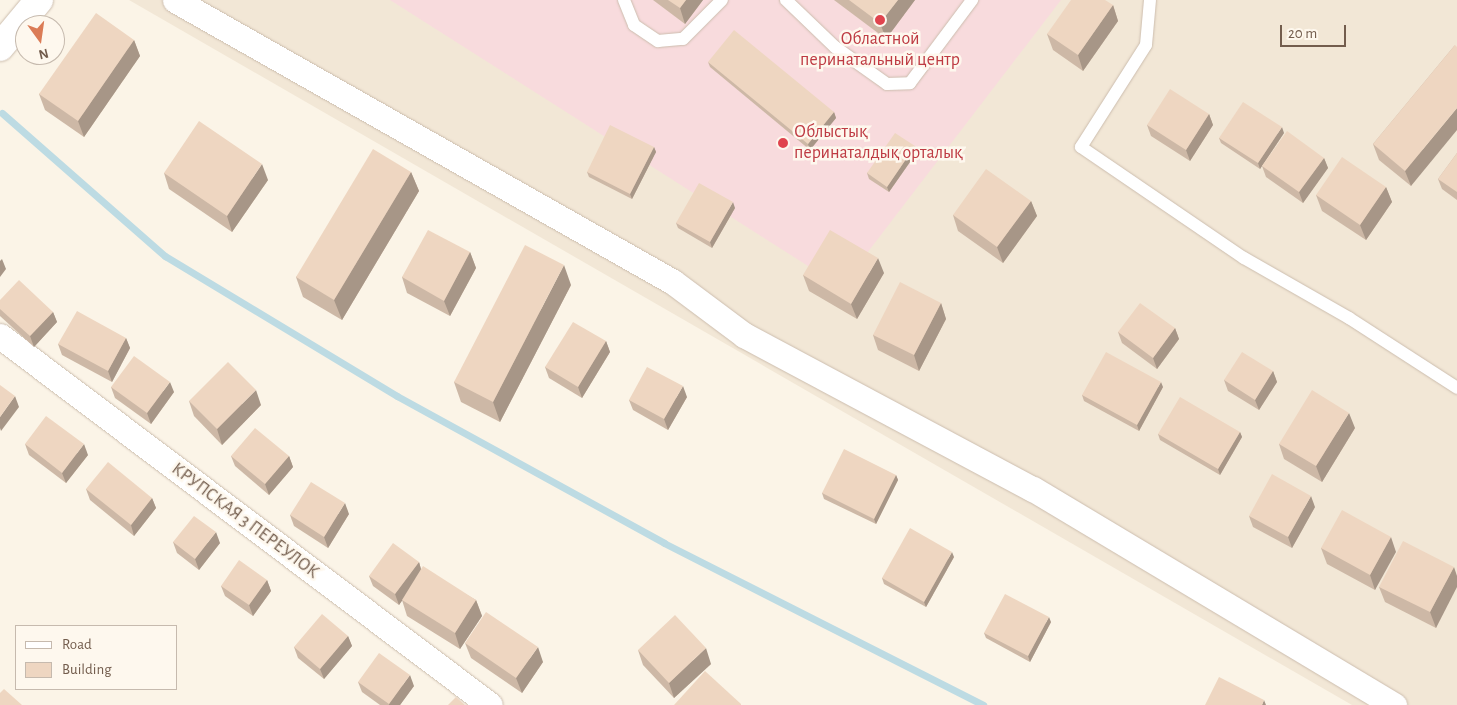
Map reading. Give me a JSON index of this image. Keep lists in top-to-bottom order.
{
  "streets": {
    "street": ["КРУПСКАЯ 3 ПЕРЕУЛОК"]
  },
  "places": ["Областной перинатальный центр", "Облыстық перинаталдық орталық"],
  "legend": ["Road", "Building"],
  "scale_bar": "20 m",
  "north": "bottom"
}
